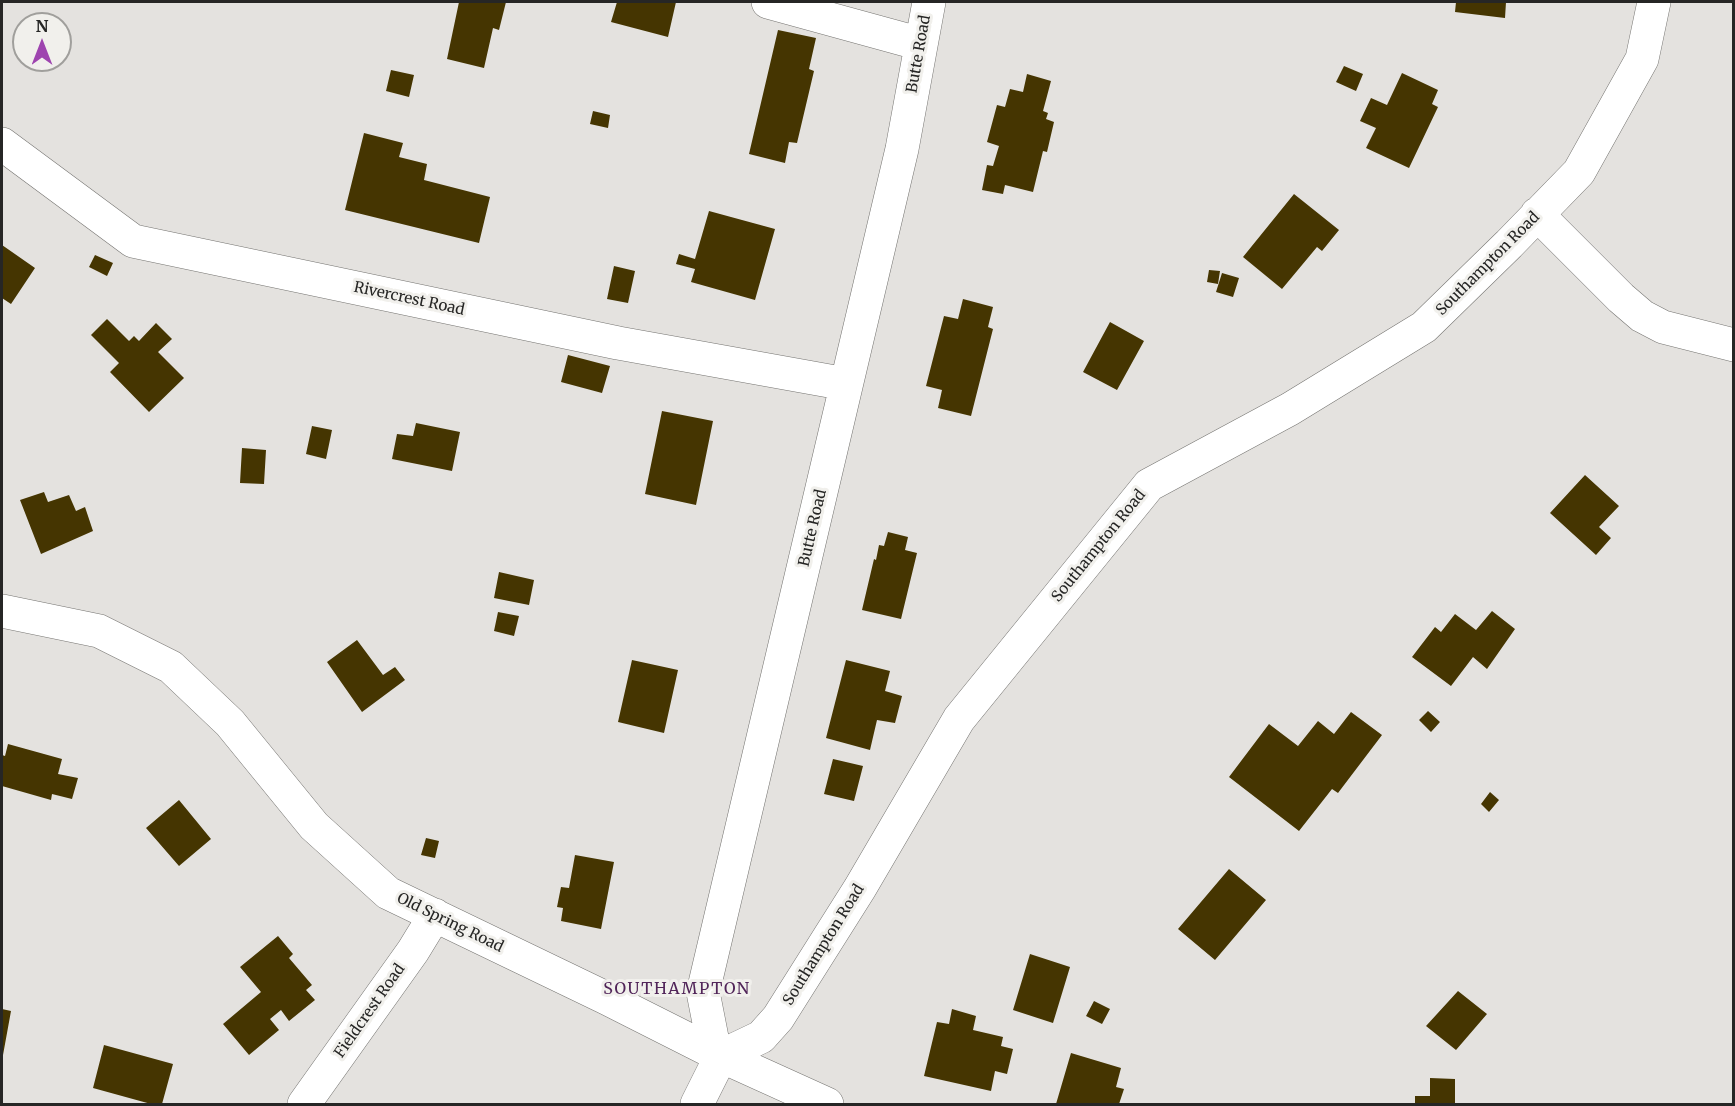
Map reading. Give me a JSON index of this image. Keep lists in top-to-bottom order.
{
  "streets": {
    "street": [
      "Butte Road",
      "Southampton Road",
      "Rivercrest Road",
      "Old Spring Road",
      "Fieldcrest Road"
    ]
  },
  "crossings": [
    ["Butte Road", "Southampton Road"],
    ["Butte Road", "Rivercrest Road"],
    ["Butte Road", "Old Spring Road"],
    ["Southampton Road", "Old Spring Road"],
    ["Old Spring Road", "Fieldcrest Road"]
  ],
  "districts": ["SOUTHAMPTON"],
  "north": "top"
}
